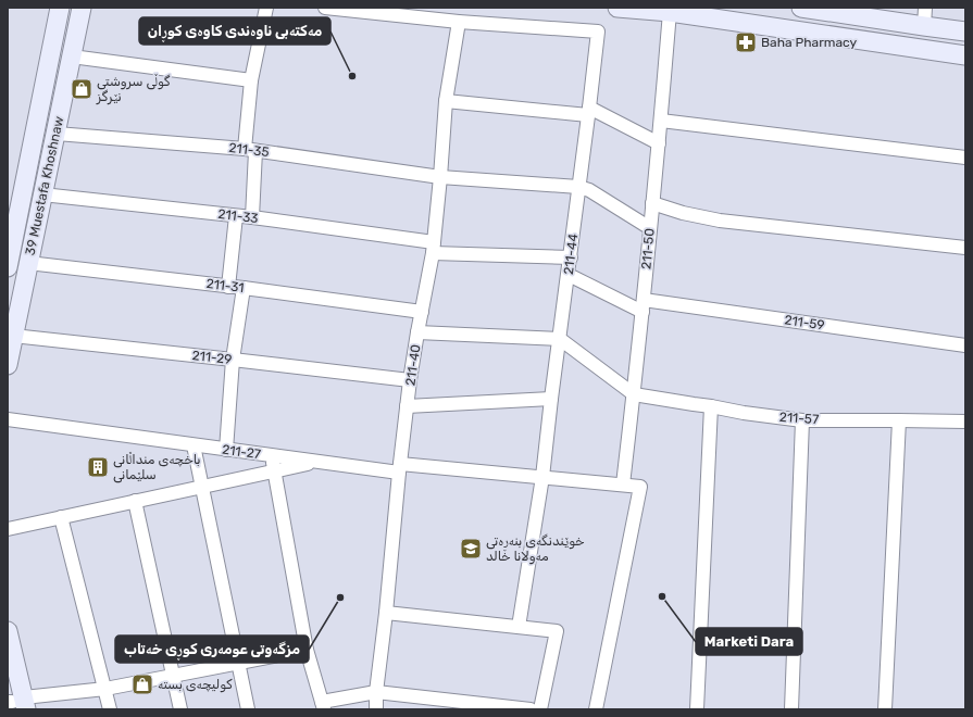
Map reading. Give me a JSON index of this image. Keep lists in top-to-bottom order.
{
  "streets": {
    "main road": ["39 Muestafa Khoshnaw"],
    "street": [
      "211-35",
      "211-33",
      "211-50",
      "211-44",
      "211-31",
      "211-59",
      "211-29",
      "211-40",
      "211-57",
      "211-27"
    ]
  },
  "crossings": [
    ["211-35", "39 Muestafa Khoshnaw"],
    ["211-35", "211-50"],
    ["211-35", "211-44"],
    ["211-35", "211-40"],
    ["39 Muestafa Khoshnaw", "211-33"],
    ["39 Muestafa Khoshnaw", "211-31"],
    ["39 Muestafa Khoshnaw", "211-29"],
    ["211-33", "211-44"],
    ["211-33", "211-40"],
    ["211-50", "211-59"],
    ["211-50", "211-57"],
    ["211-50", "211-27"],
    ["211-44", "211-59"],
    ["211-44", "211-40"],
    ["211-44", "211-27"],
    ["211-31", "211-40"],
    ["211-29", "211-40"],
    ["211-40", "211-27"]
  ],
  "places": {
    "pharmacy": ["Baha Pharmacy"],
    "other": ["مەکتەبی ناوەندی کاوەی کوڕان", "Marketi Dara", "مزگەوتی عومەری کوڕی خەتاب"],
    "shop": ["گوڵی سروشتی نێرگز", "كولیچە‌ی بستە"],
    "building": ["باخچەی منداڵانی سلێمانی"],
    "school or university": ["خوێندنگەی بنەڕەتی مەولانا خالد"]
  }
}
